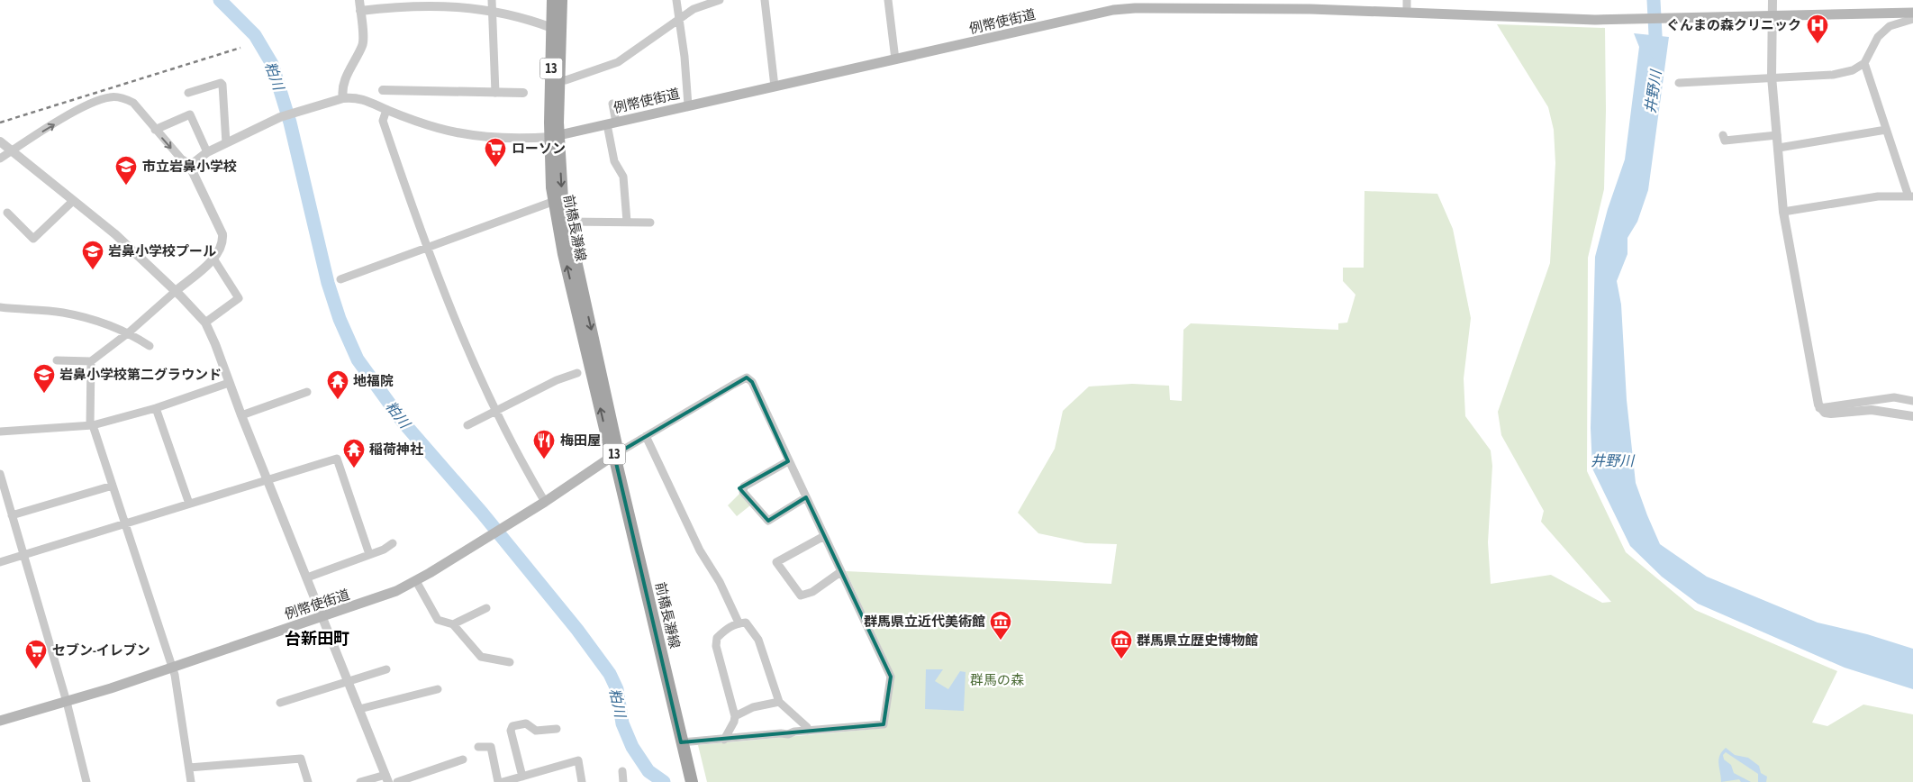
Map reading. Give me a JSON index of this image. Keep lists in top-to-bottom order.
{
  "streets": {
    "main road": ["例幣使街道", "13", "前橋長瀞線"]
  },
  "crossings": [
    ["例幣使街道", "前橋長瀞線"]
  ],
  "districts": ["台新田町"],
  "water": ["粕川", "井野川"],
  "parks": ["群馬の森"],
  "places": {
    "hospital": ["ぐんまの森クリニック"],
    "supermarket": ["ローソン", "セブン-イレブン"],
    "school or university": ["市立岩鼻小学校", "岩鼻小学校プール", "岩鼻小学校第二グラウンド"],
    "temple": ["地福院", "稲荷神社"],
    "restaurant": ["梅田屋"],
    "museum": ["群馬県立近代美術館", "群馬県立歴史博物館"]
  }
}
